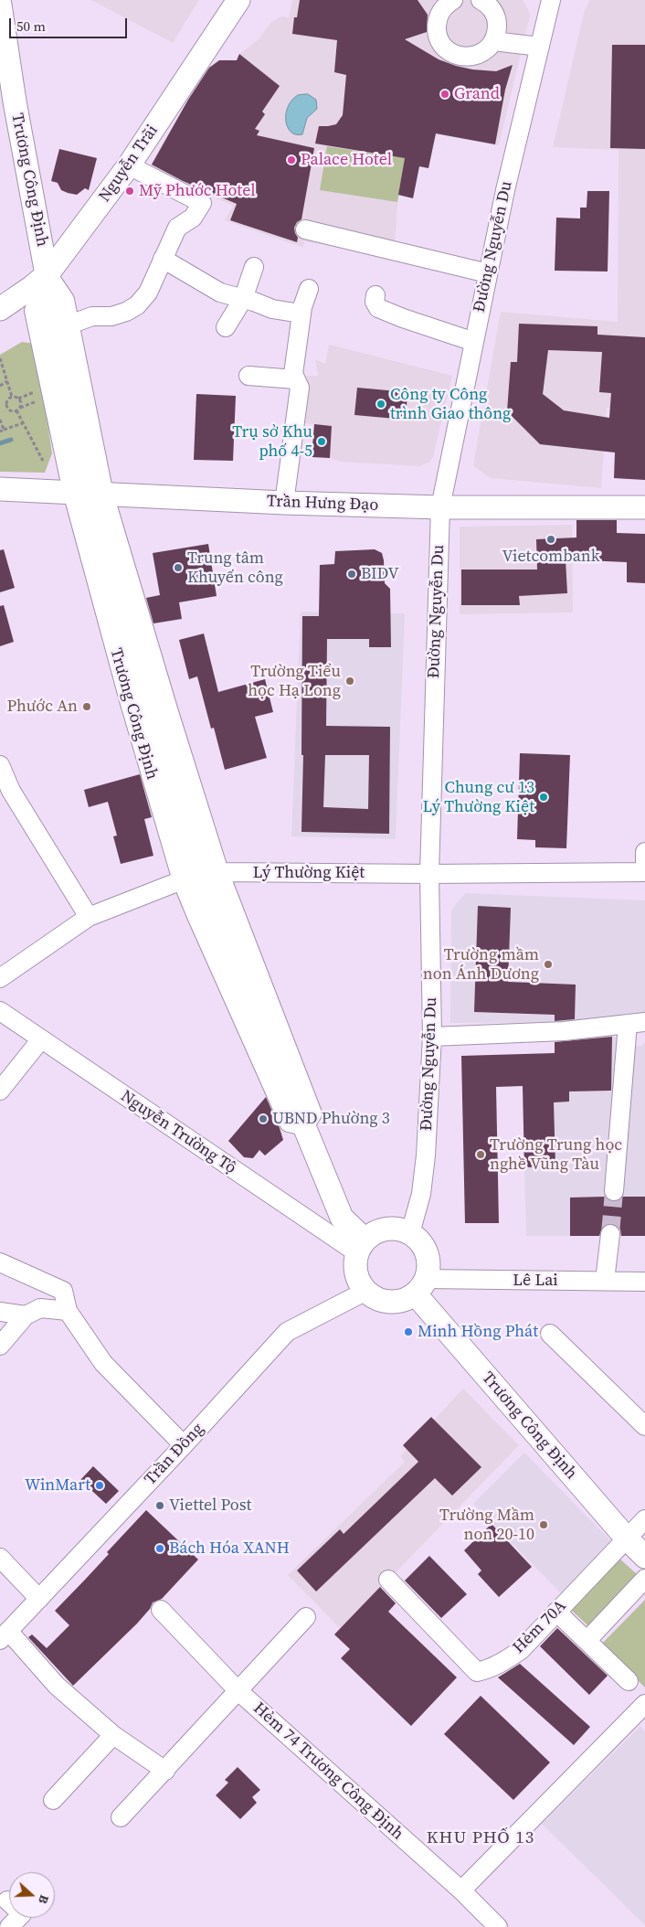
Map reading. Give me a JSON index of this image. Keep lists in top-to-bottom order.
{
  "streets": {
    "main road": ["Nguyễn Trãi", "Trương Công Định", "Trần Hưng Đạo"],
    "street": [
      "Đường Nguyễn Du",
      "Lý Thường Kiệt",
      "Nguyễn Trường Tộ",
      "Lê Lai",
      "Trần Đồng",
      "Hẻm 70A",
      "Hẻm 74 Trương Công Định"
    ]
  },
  "crossings": [
    ["Nguyễn Trãi", "Trương Công Định"],
    ["Trương Công Định", "Đường Nguyễn Du"],
    ["Trương Công Định", "Trần Hưng Đạo"],
    ["Trương Công Định", "Lý Thường Kiệt"],
    ["Trương Công Định", "Nguyễn Trường Tộ"],
    ["Trương Công Định", "Lê Lai"],
    ["Trương Công Định", "Trần Đồng"],
    ["Trương Công Định", "Hẻm 70A"],
    ["Đường Nguyễn Du", "Trần Hưng Đạo"],
    ["Đường Nguyễn Du", "Lý Thường Kiệt"],
    ["Đường Nguyễn Du", "Nguyễn Trường Tộ"],
    ["Đường Nguyễn Du", "Lê Lai"],
    ["Đường Nguyễn Du", "Trần Đồng"],
    ["Nguyễn Trường Tộ", "Lê Lai"],
    ["Nguyễn Trường Tộ", "Trần Đồng"],
    ["Lê Lai", "Trần Đồng"]
  ],
  "districts": ["KHU PHỐ 13"],
  "places": [
    "Grand",
    "Palace Hotel",
    "Mỹ Phước Hotel",
    "Công ty Công trình Giao thông",
    "Trụ sở Khu phố 4-5",
    "Vietcombank",
    "Trung tâm Khuyến công",
    "BIDV",
    "Trường Tiểu học Hạ Long",
    "Phước An",
    "Chung cư 13 Lý Thường Kiệt",
    "Trường mầm non Ánh Dương",
    "UBND Phường 3",
    "Trường Trung học nghề Vũng Tàu",
    "Minh Hồng Phát",
    "WinMart",
    "Viettel Post",
    "Trường Mầm non 20-10",
    "Bách Hóa XANH"
  ],
  "scale_bar": "50 m",
  "north": "right"
}
